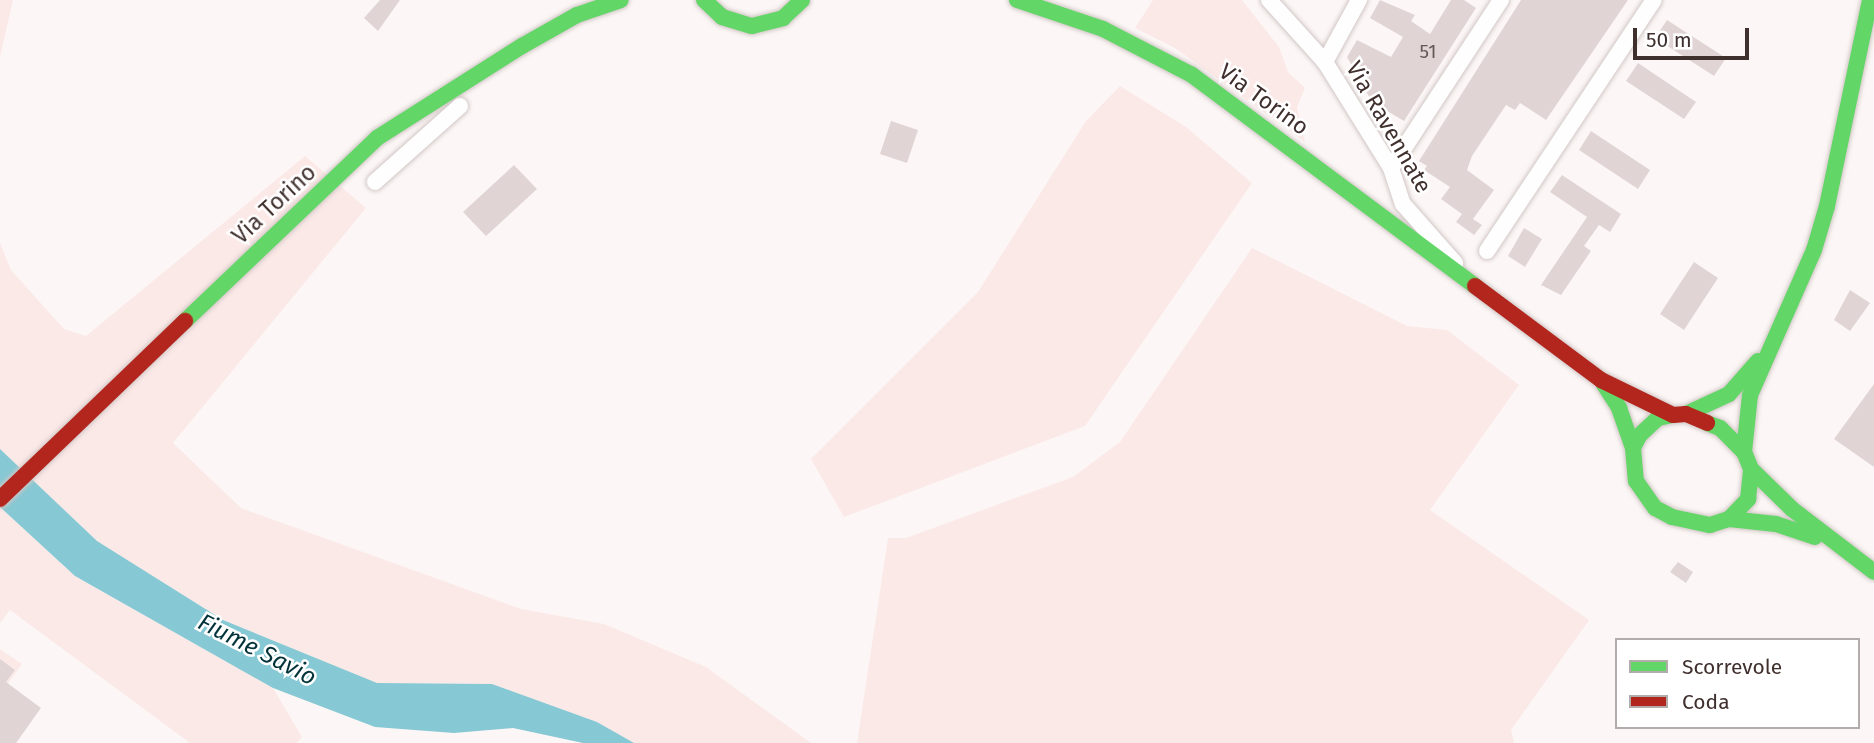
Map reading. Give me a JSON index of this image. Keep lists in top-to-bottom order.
{
  "streets": {
    "main road": ["Via Torino", "Via Ravennate"]
  },
  "crossings": [
    ["Via Torino", "Via Ravennate"]
  ],
  "water": ["Fiume Savio"],
  "house_numbers": ["51"],
  "legend": ["Scorrevole", "Coda"],
  "scale_bar": "50 m"
}
